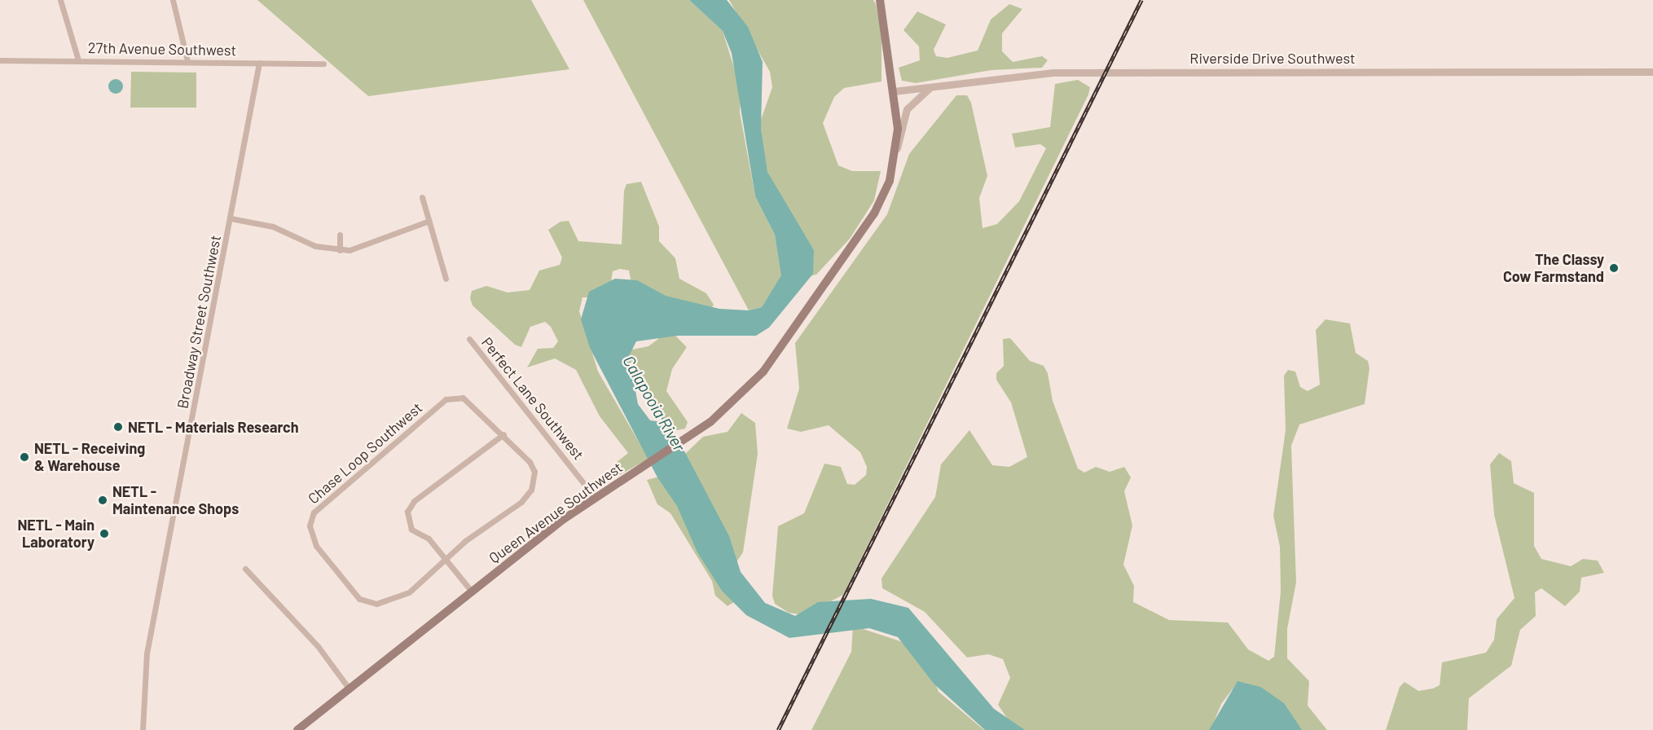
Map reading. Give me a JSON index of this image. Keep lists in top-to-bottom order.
{
  "streets": {
    "main road": ["Queen Avenue Southwest"],
    "street": [
      "27th Avenue Southwest",
      "Riverside Drive Southwest",
      "Broadway Street Southwest",
      "Perfect Lane Southwest",
      "Chase Loop Southwest"
    ]
  },
  "crossings": [
    ["27th Avenue Southwest", "Broadway Street Southwest"],
    ["Riverside Drive Southwest", "Queen Avenue Southwest"],
    ["Perfect Lane Southwest", "Queen Avenue Southwest"]
  ],
  "water": ["Calapooia River"],
  "places": [
    "The Classy Cow Farmstand",
    "NETL - Materials Research",
    "NETL - Receiving & Warehouse",
    "NETL - Maintenance Shops",
    "NETL - Main Laboratory"
  ]
}
